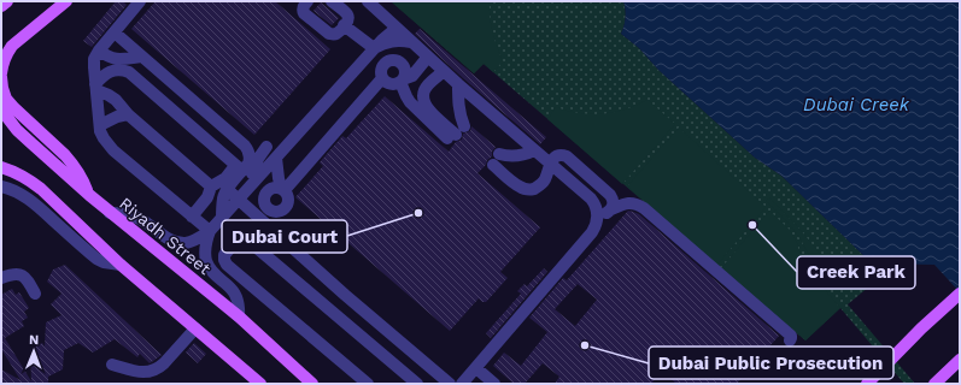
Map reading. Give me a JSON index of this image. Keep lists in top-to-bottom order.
{
  "streets": {
    "main road": ["Riyadh Street"]
  },
  "water": ["Dubai Creek"],
  "places": ["Dubai Court", "Creek Park", "Dubai Public Prosecution"],
  "north": "top"
}
